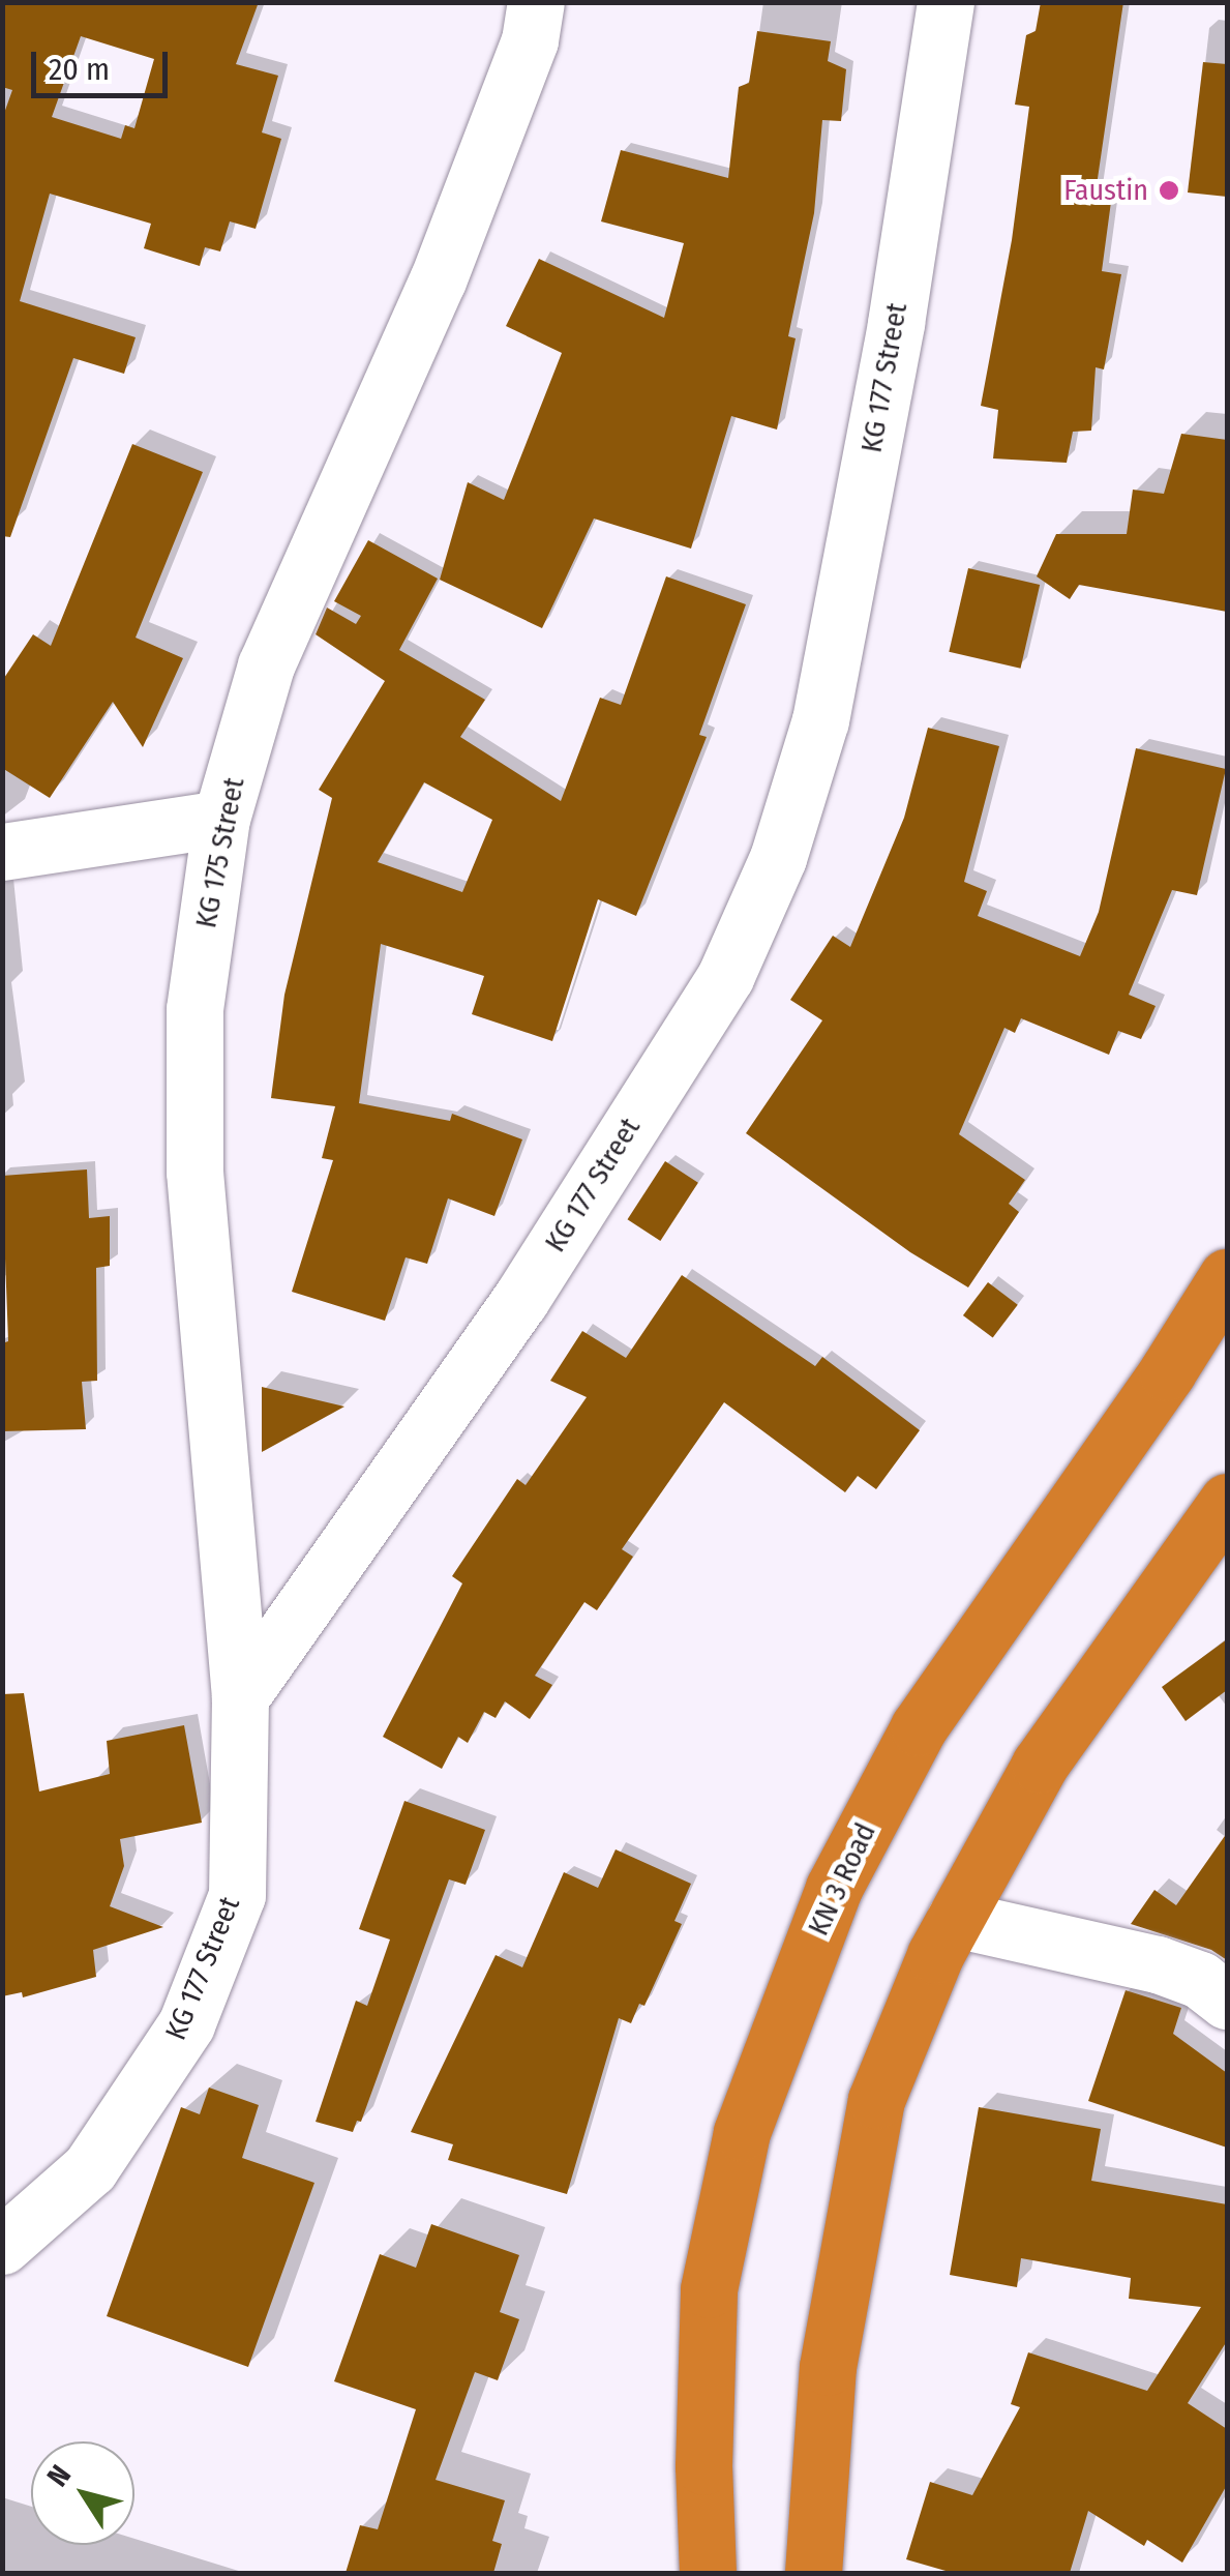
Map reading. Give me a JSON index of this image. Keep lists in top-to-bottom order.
{
  "streets": {
    "highway": ["KN 3 Road"],
    "street": ["KG 177 Street", "KG 175 Street"]
  },
  "crossings": [
    ["KG 177 Street", "KG 175 Street"]
  ],
  "places": ["Faustin"],
  "scale_bar": "20 m",
  "north": "top left"
}
